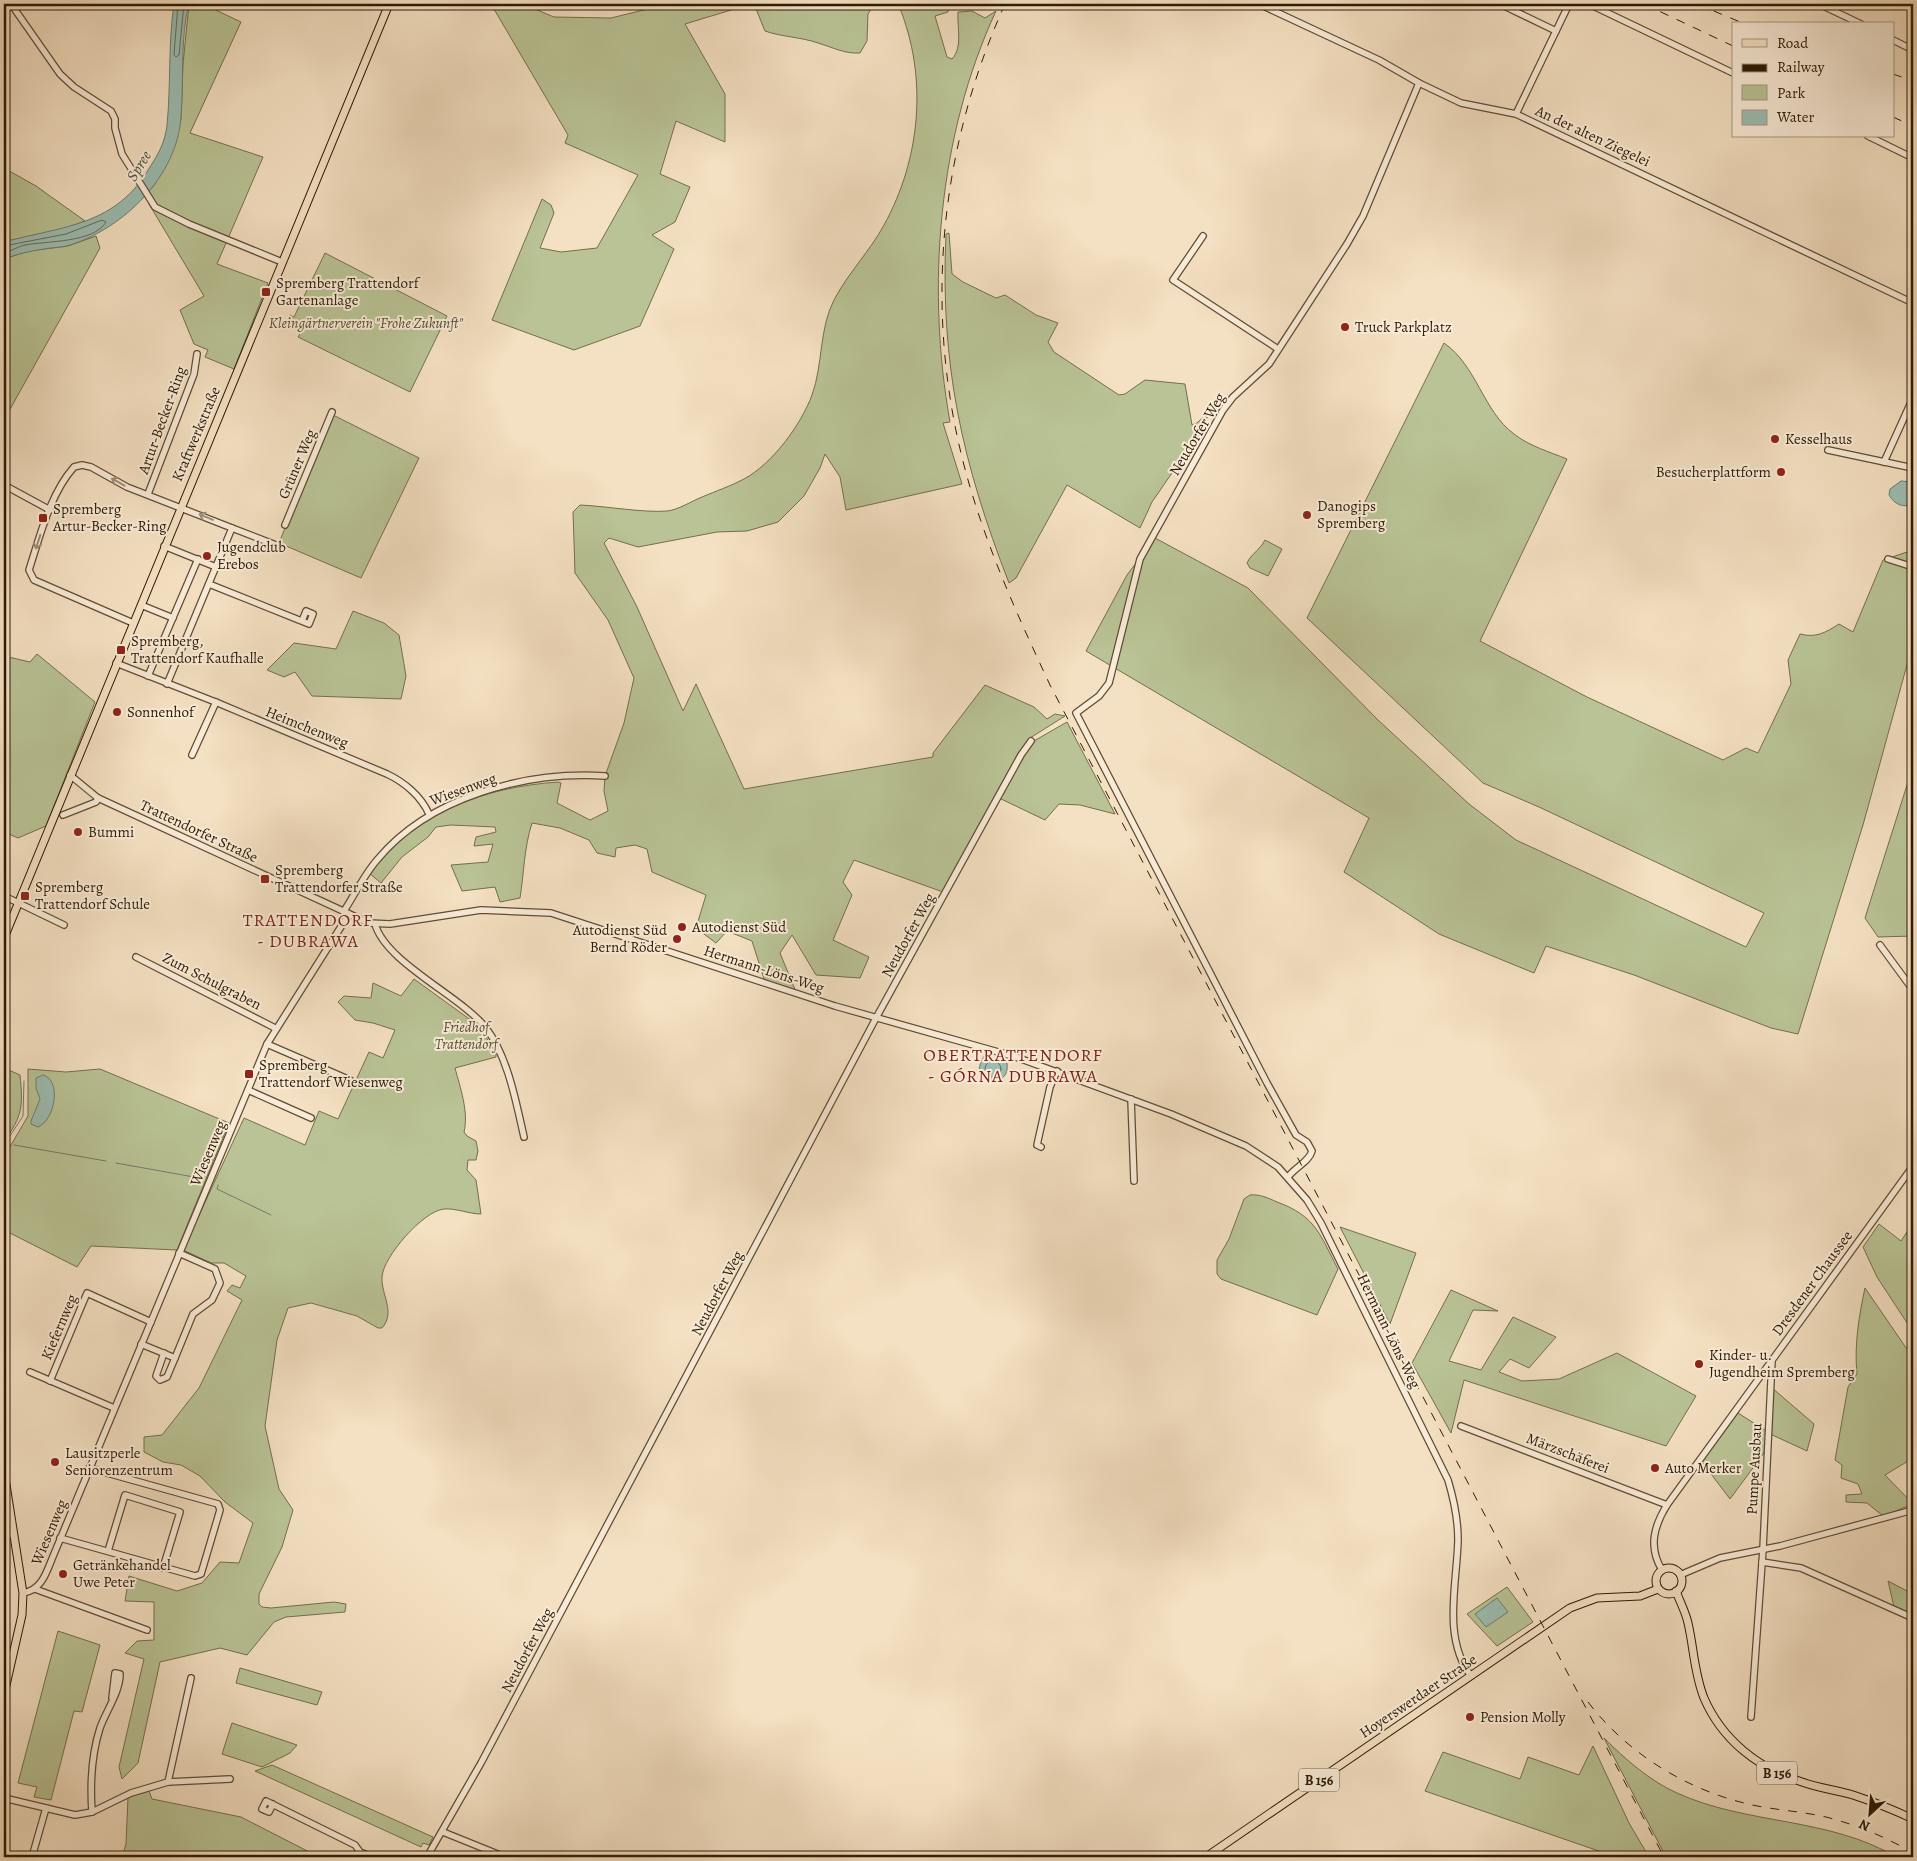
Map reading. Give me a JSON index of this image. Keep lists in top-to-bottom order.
{
  "streets": {
    "main road": ["Kraftwerkstraße", "Hoyerswerdaer Straße", "B 156"],
    "street": [
      "An der alten Ziegelei",
      "Artur-Becker-Ring",
      "Neudorfer Weg",
      "Grüner Weg",
      "Heimchenweg",
      "Wiesenweg",
      "Trattendorfer Straße",
      "Hermann-Löns-Weg",
      "Zum Schulgraben",
      "Dresdener Chaussee",
      "Kiefernweg",
      "Märzschäferei",
      "Pumpe Ausbau"
    ]
  },
  "crossings": [
    ["An der alten Ziegelei", "Neudorfer Weg"],
    ["Artur-Becker-Ring", "Kraftwerkstraße"],
    ["Kraftwerkstraße", "Heimchenweg"],
    ["Kraftwerkstraße", "Trattendorfer Straße"],
    ["Neudorfer Weg", "Hermann-Löns-Weg"],
    ["Heimchenweg", "Wiesenweg"],
    ["Wiesenweg", "Trattendorfer Straße"],
    ["Wiesenweg", "Hermann-Löns-Weg"],
    ["Wiesenweg", "Zum Schulgraben"],
    ["Wiesenweg", "Kiefernweg"],
    ["Trattendorfer Straße", "Hermann-Löns-Weg"],
    ["Hermann-Löns-Weg", "Hoyerswerdaer Straße"],
    ["Dresdener Chaussee", "Märzschäferei"],
    ["Dresdener Chaussee", "Pumpe Ausbau"],
    ["Dresdener Chaussee", "Hoyerswerdaer Straße"],
    ["Dresdener Chaussee", "B 156"],
    ["Hoyerswerdaer Straße", "B 156"]
  ],
  "districts": ["TRATTENDORF - DUBRAWA", "OBERTRATTENDORF - GÓRNA DUBRAWA"],
  "water": ["Spree"],
  "parks": ["Kleingärtnerverein \"Frohe Zukunft\"", "Friedhof Trattendorf"],
  "places": {
    "transit": [
      "Spremberg Trattendorf Gartenanlage",
      "Spremberg Artur-Becker-Ring",
      "Spremberg, Trattendorf Kaufhalle",
      "Spremberg Trattendorfer Straße",
      "Spremberg Trattendorf Schule",
      "Spremberg Trattendorf Wiesenweg"
    ],
    "other": [
      "Truck Parkplatz",
      "Kesselhaus",
      "Besucherplattform",
      "Danogips Spremberg",
      "Jugendclub Erebos",
      "Sonnenhof",
      "Bummi",
      "Autodienst Süd",
      "Autodienst Süd Bernd Röder",
      "Kinder- u. Jugendheim Spremberg",
      "Lausitzperle Seniorenzentrum",
      "Auto Merker",
      "Getränkehandel Uwe Peter",
      "Pension Molly"
    ]
  },
  "legend": [
    "Road",
    "Railway",
    "Park",
    "Water"
  ],
  "north": "bottom left"
}
